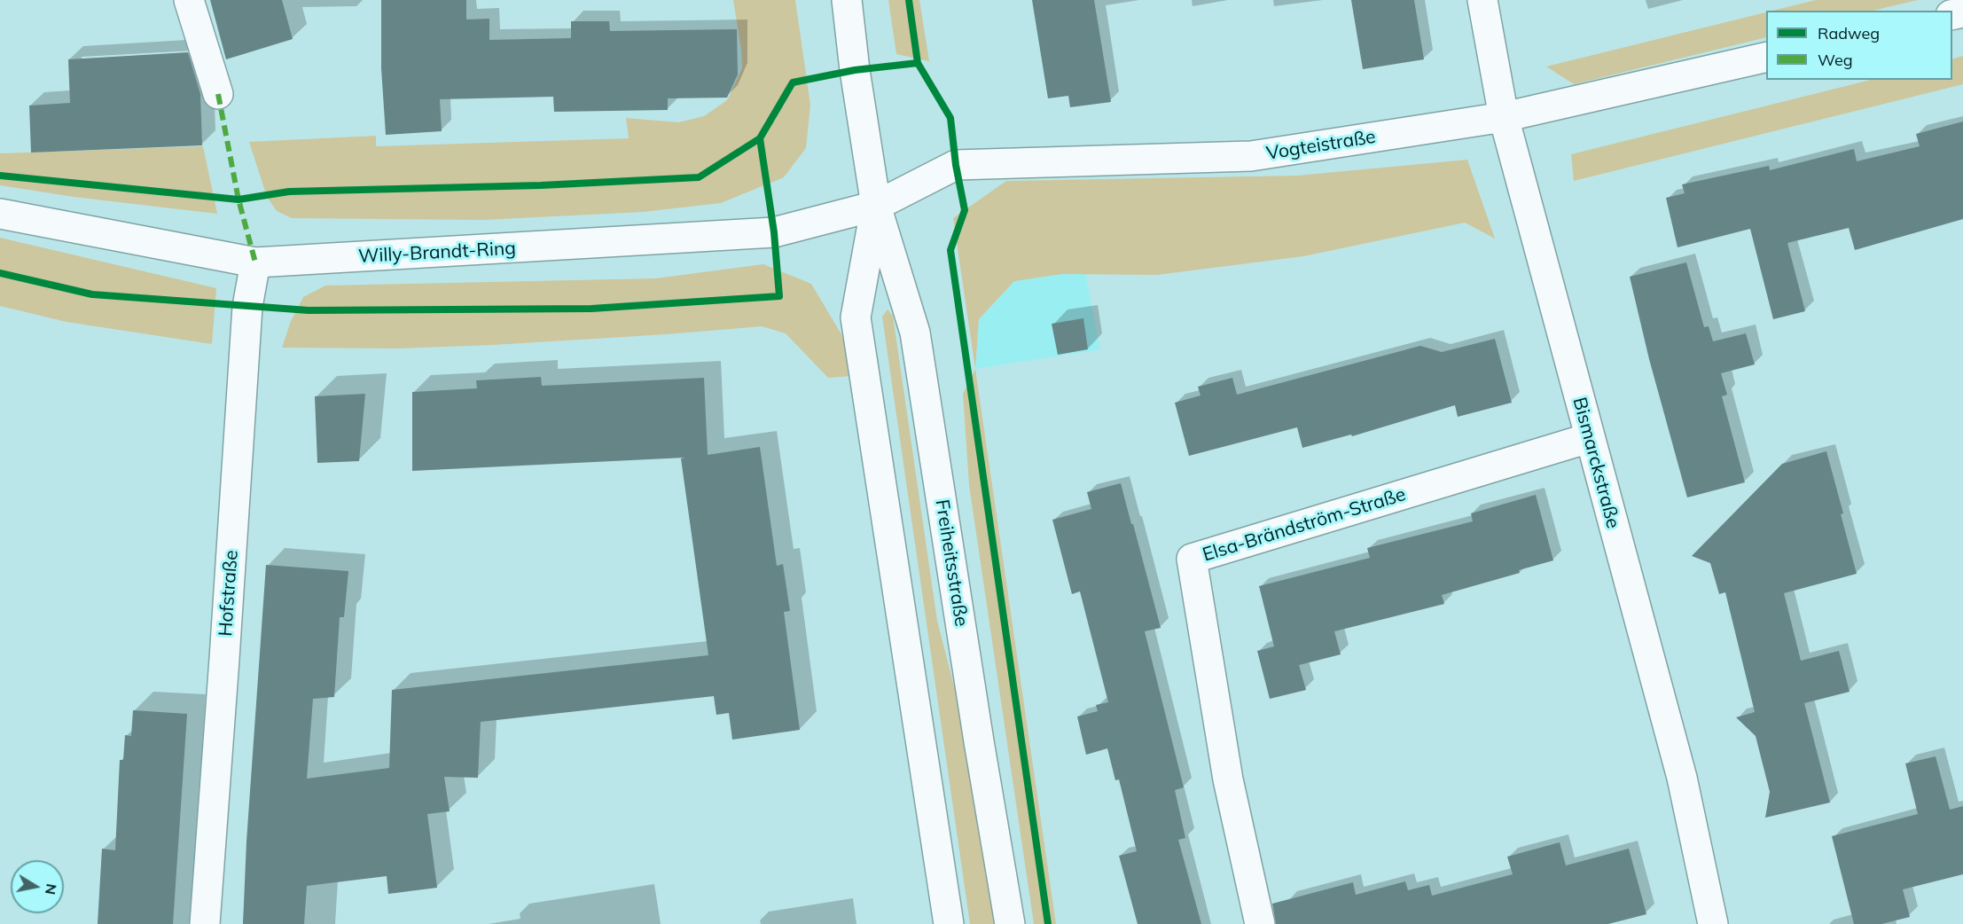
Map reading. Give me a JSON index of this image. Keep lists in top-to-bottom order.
{
  "streets": {
    "street": [
      "Vogteistraße",
      "Willy-Brandt-Ring",
      "Bismarckstraße",
      "Elsa-Brändström-Straße",
      "Freiheitsstraße",
      "Hofstraße"
    ]
  },
  "crossings": [
    ["Vogteistraße", "Willy-Brandt-Ring"],
    ["Vogteistraße", "Bismarckstraße"],
    ["Vogteistraße", "Freiheitsstraße"],
    ["Willy-Brandt-Ring", "Freiheitsstraße"],
    ["Willy-Brandt-Ring", "Hofstraße"],
    ["Bismarckstraße", "Elsa-Brändström-Straße"]
  ],
  "legend": ["Radweg", "Weg"],
  "north": "right"
}
